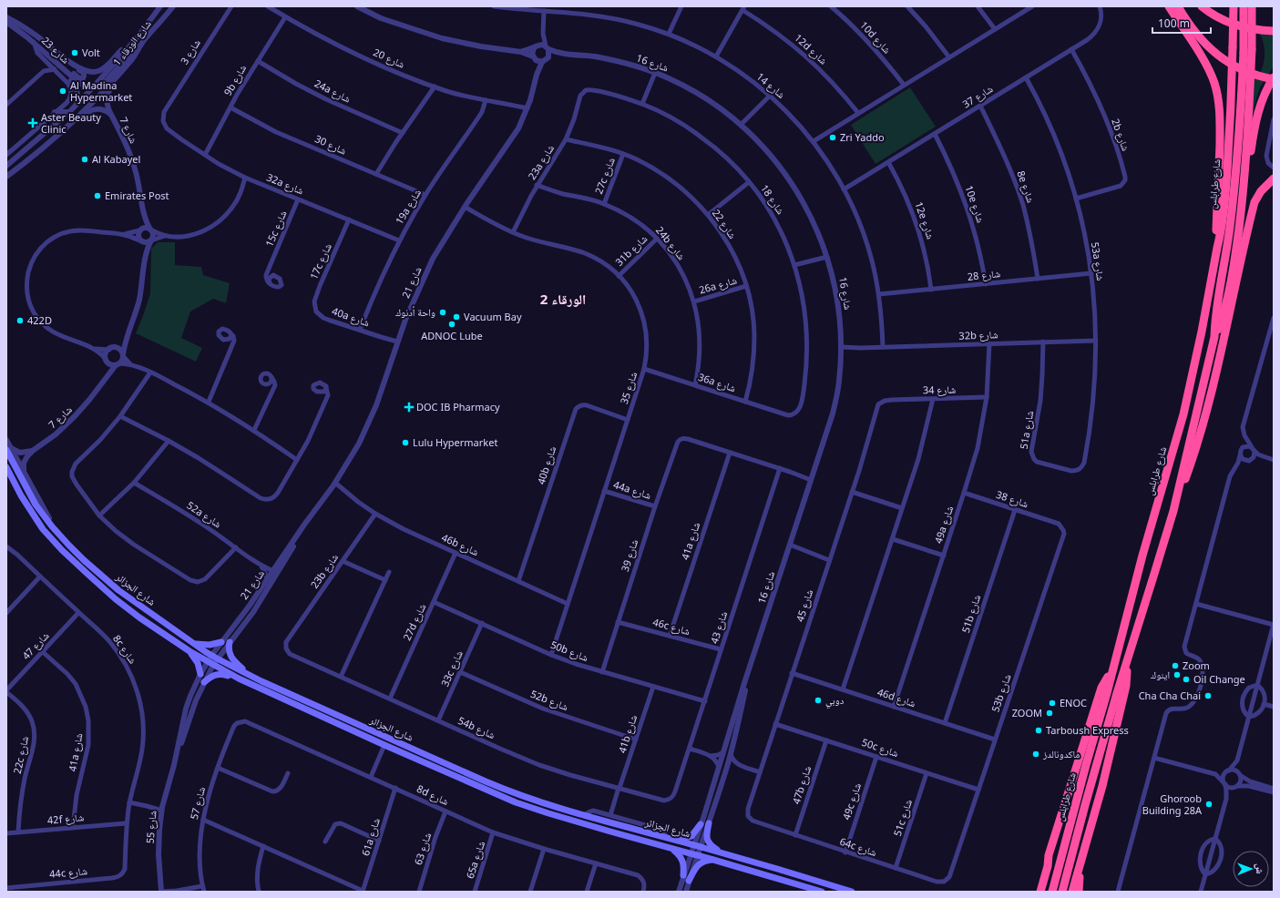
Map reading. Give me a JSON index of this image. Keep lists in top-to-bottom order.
{
  "streets": {
    "highway": ["شارع طرابلس"],
    "main road": ["شارع الجزائر"],
    "street": [
      "10d شارع",
      "شارع الورقاء 1",
      "12d شارع",
      "شارع 23",
      "شارع 3",
      "شارع 20",
      "شارع 16",
      "9b شارع",
      "شارع 14",
      "24a شارع",
      "شارع 37",
      "شارع 7",
      "2b شارع",
      "شارع 30",
      "23a شارع",
      "27c شارع",
      "32a شارع",
      "8e شارع",
      "شارع 18",
      "10e شارع",
      "19a شارع",
      "12e شارع",
      "شارع 22",
      "15c شارع",
      "24b شارع",
      "31b شارع",
      "17c شارع",
      "53a شارع",
      "شارع 28",
      "شارع 21",
      "26a شارع",
      "40a شارع",
      "32b شارع",
      "36a شارع",
      "شارع 35",
      "شارع 34",
      "51a شارع",
      "40b شارع",
      "44a شارع",
      "شارع 38",
      "52a شارع",
      "49a شارع",
      "41a شارع",
      "46b شارع",
      "شارع 39",
      "23b شارع",
      "شارع 45",
      "51b شارع",
      "27d شارع",
      "46c شارع",
      "شارع 43",
      "شارع 47",
      "8c شارع",
      "50b شارع",
      "33c شارع",
      "53b شارع",
      "46d شارع",
      "52b شارع",
      "54b شارع",
      "41b شارع",
      "50c شارع",
      "22c شارع",
      "47b شارع",
      "8d شارع",
      "49c شارع",
      "شارع 57",
      "51c شارع",
      "42f شارع",
      "شارع 55",
      "61a شارع",
      "64c شارع",
      "شارع 63",
      "65a شارع",
      "44c شارع"
    ]
  },
  "crossings": [
    ["شارع الورقاء 1", "شارع 23"],
    ["شارع الورقاء 1", "شارع 7"],
    ["شارع 3", "32a شارع"],
    ["شارع 20", "9b شارع"],
    ["شارع 20", "19a شارع"],
    ["شارع 20", "شارع 21"],
    ["شارع 16", "شارع 21"],
    ["شارع 16", "32b شارع"],
    ["شارع 16", "شارع الجزائر"],
    ["9b شارع", "24a شارع"],
    ["9b شارع", "شارع 30"],
    ["9b شارع", "32a شارع"],
    ["شارع 14", "شارع 37"],
    ["شارع 14", "شارع 28"],
    ["شارع 14", "32b شارع"],
    ["شارع 37", "2b شارع"],
    ["شارع 37", "8e شارع"],
    ["شارع 37", "10e شارع"],
    ["شارع 37", "12e شارع"],
    ["شارع 37", "53a شارع"],
    ["2b شارع", "53a شارع"],
    ["شارع 30", "19a شارع"],
    ["23a شارع", "شارع 18"],
    ["23a شارع", "شارع 22"],
    ["23a شارع", "24b شارع"],
    ["23a شارع", "شارع 35"],
    ["27c شارع", "شارع 22"],
    ["27c شارع", "24b شارع"],
    ["32a شارع", "19a شارع"],
    ["32a شارع", "15c شارع"],
    ["32a شارع", "17c شارع"],
    ["8e شارع", "شارع 28"],
    ["شارع 18", "36a شارع"],
    ["10e شارع", "شارع 28"],
    ["19a شارع", "40a شارع"],
    ["12e شارع", "شارع 28"],
    ["شارع 22", "26a شارع"],
    ["شارع 22", "36a شارع"],
    ["24b شارع", "31b شارع"],
    ["24b شارع", "26a شارع"],
    ["24b شارع", "36a شارع"],
    ["31b شارع", "شارع 35"],
    ["17c شارع", "40a شارع"],
    ["53a شارع", "شارع 28"],
    ["53a شارع", "32b شارع"],
    ["53a شارع", "51a شارع"],
    ["شارع 21", "40a شارع"],
    ["شارع 21", "شارع 35"],
    ["شارع 21", "52a شارع"],
    ["شارع 21", "46b شارع"],
    ["شارع 21", "شارع الجزائر"],
    ["شارع 21", "شارع 55"],
    ["32b شارع", "51a شارع"],
    ["32b شارع", "49a شارع"],
    ["36a شارع", "شارع 35"],
    ["شارع 35", "40b شارع"],
    ["شارع 35", "44a شارع"],
    ["شارع 35", "46b شارع"],
    ["شارع 35", "50b شارع"],
    ["شارع 34", "49a شارع"],
    ["شارع 34", "شارع 45"],
    ["40b شارع", "46b شارع"],
    ["44a شارع", "شارع 39"],
    ["شارع 38", "49a شارع"],
    ["شارع 38", "51b شارع"],
    ["شارع 38", "53b شارع"],
    ["49a شارع", "46d شارع"],
    ["41a شارع", "شارع 39"],
    ["41a شارع", "46c شارع"],
    ["41a شارع", "شارع 47"],
    ["41a شارع", "42f شارع"],
    ["46b شارع", "23b شارع"],
    ["46b شارع", "27d شارع"],
    ["شارع 39", "46c شارع"],
    ["شارع 39", "50b شارع"],
    ["23b شارع", "54b شارع"],
    ["شارع الجزائر", "شارع 55"],
    ["شارع 45", "46d شارع"],
    ["شارع 45", "50c شارع"],
    ["شارع 45", "64c شارع"],
    ["51b شارع", "46d شارع"],
    ["27d شارع", "50b شارع"],
    ["27d شارع", "54b شارع"],
    ["46c شارع", "شارع 43"],
    ["شارع 43", "50b شارع"],
    ["شارع 43", "54b شارع"],
    ["شارع 47", "8c شارع"],
    ["شارع 47", "22c شارع"],
    ["8c شارع", "42f شارع"],
    ["8c شارع", "44c شارع"],
    ["50b شارع", "33c شارع"],
    ["50b شارع", "41b شارع"],
    ["33c شارع", "52b شارع"],
    ["33c شارع", "54b شارع"],
    ["53b شارع", "46d شارع"],
    ["53b شارع", "50c شارع"],
    ["53b شارع", "64c شارع"],
    ["52b شارع", "41b شارع"],
    ["54b شارع", "41b شارع"],
    ["50c شارع", "47b شارع"],
    ["50c شارع", "49c شارع"],
    ["50c شارع", "51c شارع"],
    ["22c شارع", "42f شارع"],
    ["47b شارع", "64c شارع"],
    ["8d شارع", "شارع 57"],
    ["8d شارع", "61a شارع"],
    ["8d شارع", "شارع 63"],
    ["8d شارع", "65a شارع"],
    ["49c شارع", "64c شارع"],
    ["51c شارع", "64c شارع"]
  ],
  "districts": ["الورقاء 2"],
  "places": {
    "other": [
      "Volt",
      "Al Madina Hypermarket",
      "Zri Yaddo",
      "Al Kabayel",
      "Emirates Post",
      "واحة أدنوك",
      "Vacuum Bay",
      "422D",
      "ADNOC Lube",
      "Lulu Hypermarket",
      "Zoom",
      "اينوك",
      "Oil Change",
      "Cha Cha Chai",
      "دوبي",
      "ENOC",
      "ZOOM",
      "Tarboush Express",
      "ماكدونالدز",
      "Ghoroob Building 28A"
    ],
    "health": ["Aster Beauty Clinic", "DOC IB Pharmacy"]
  },
  "scale_bar": "100 m",
  "north": "right"
}
